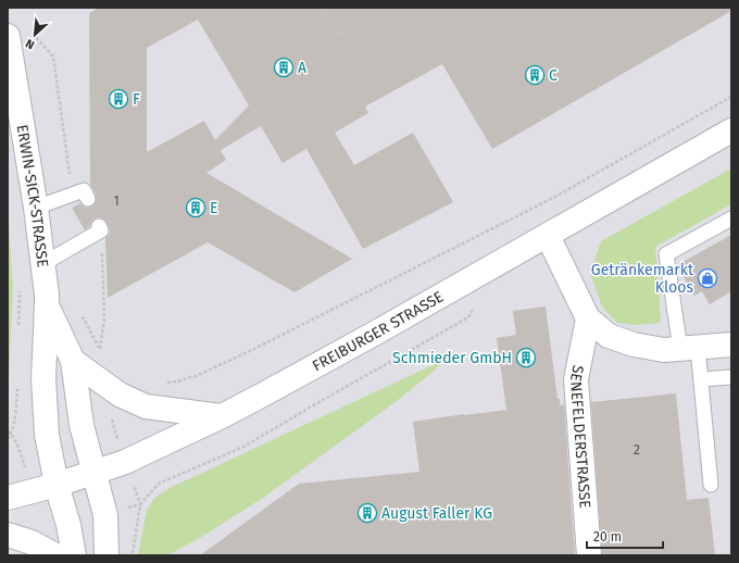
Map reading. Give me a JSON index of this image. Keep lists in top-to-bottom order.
{
  "streets": {
    "street": ["ERWIN-SICK-STRASSE", "FREIBURGER STRASSE", "SENEFELDERSTRASSE"]
  },
  "crossings": [
    ["ERWIN-SICK-STRASSE", "FREIBURGER STRASSE"]
  ],
  "places": {
    "building": [
      "A",
      "C",
      "F",
      "E",
      "Schmieder GmbH",
      "August Faller KG"
    ],
    "shop": ["Getränkemarkt Kloos"]
  },
  "house_numbers": ["1", "2"],
  "scale_bar": "20 m",
  "north": "bottom left"
}
